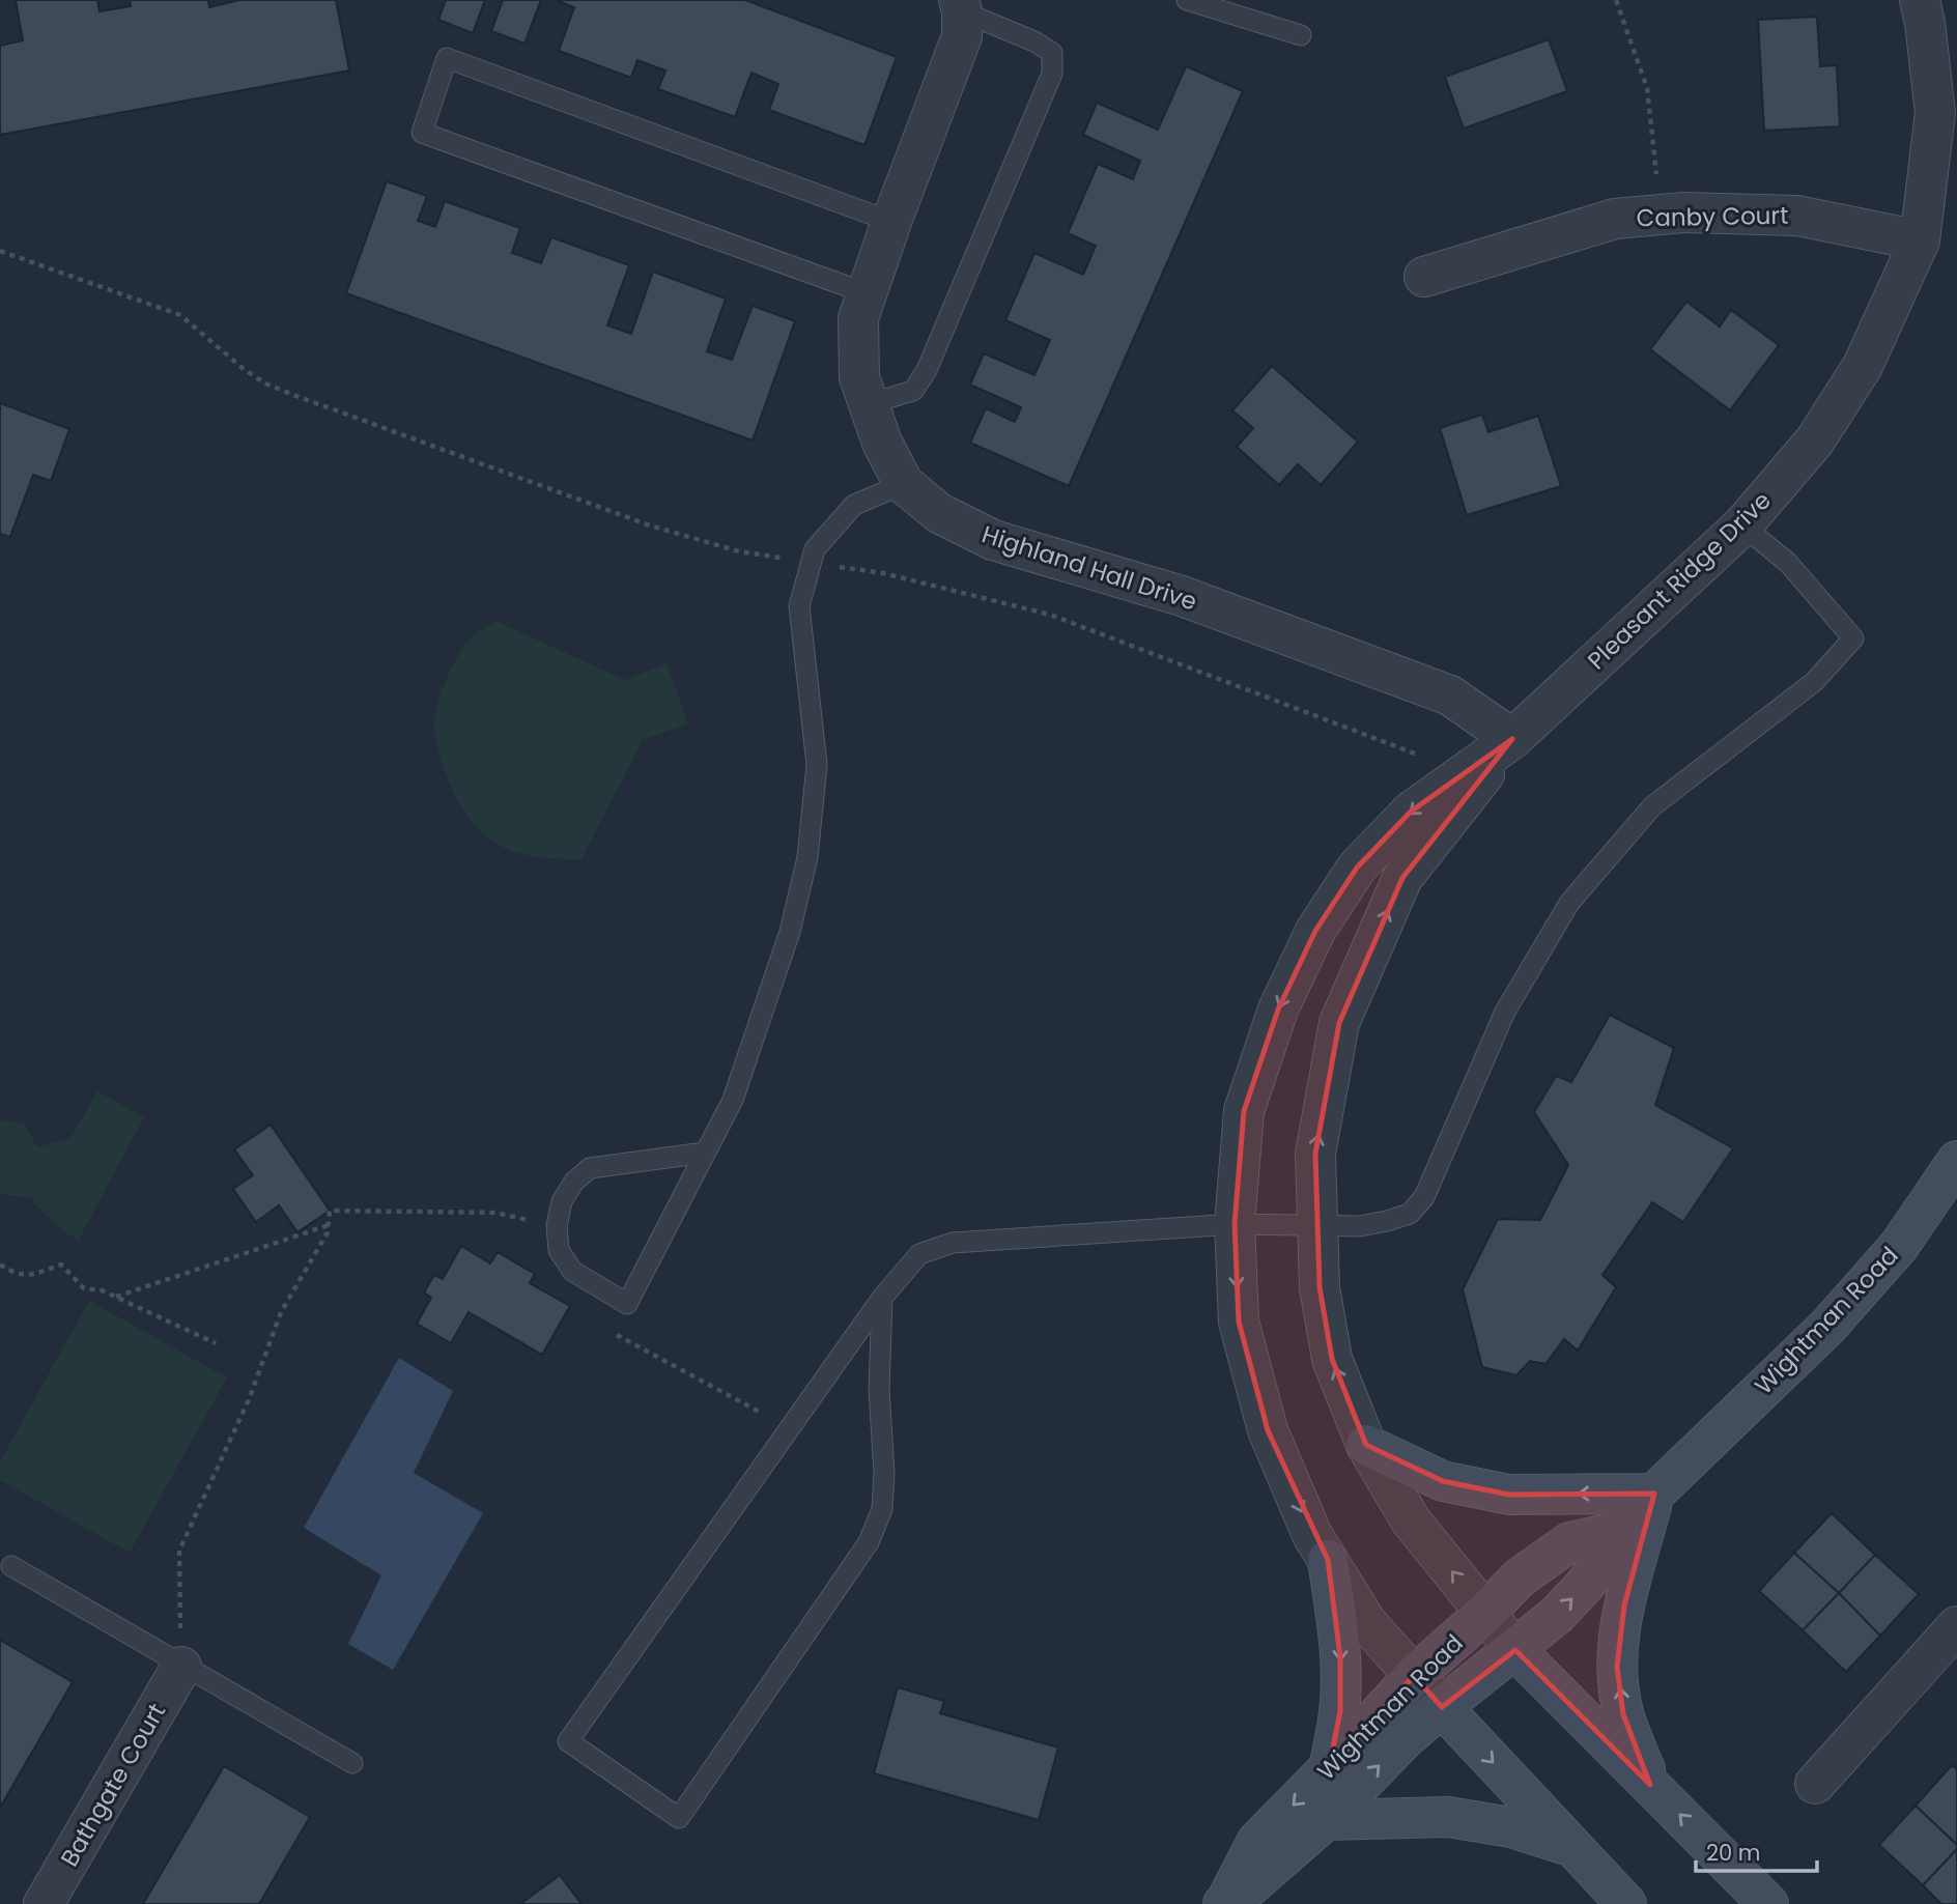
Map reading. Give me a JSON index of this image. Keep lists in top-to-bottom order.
{
  "streets": {
    "main road": ["Wightman Road"],
    "street": [
      "Canby Court",
      "Highland Hall Drive",
      "Pleasant Ridge Drive",
      "Bathgate Court"
    ]
  },
  "crossings": [
    ["Canby Court", "Pleasant Ridge Drive"],
    ["Highland Hall Drive", "Pleasant Ridge Drive"],
    ["Pleasant Ridge Drive", "Wightman Road"]
  ],
  "scale_bar": "20 m"
}
